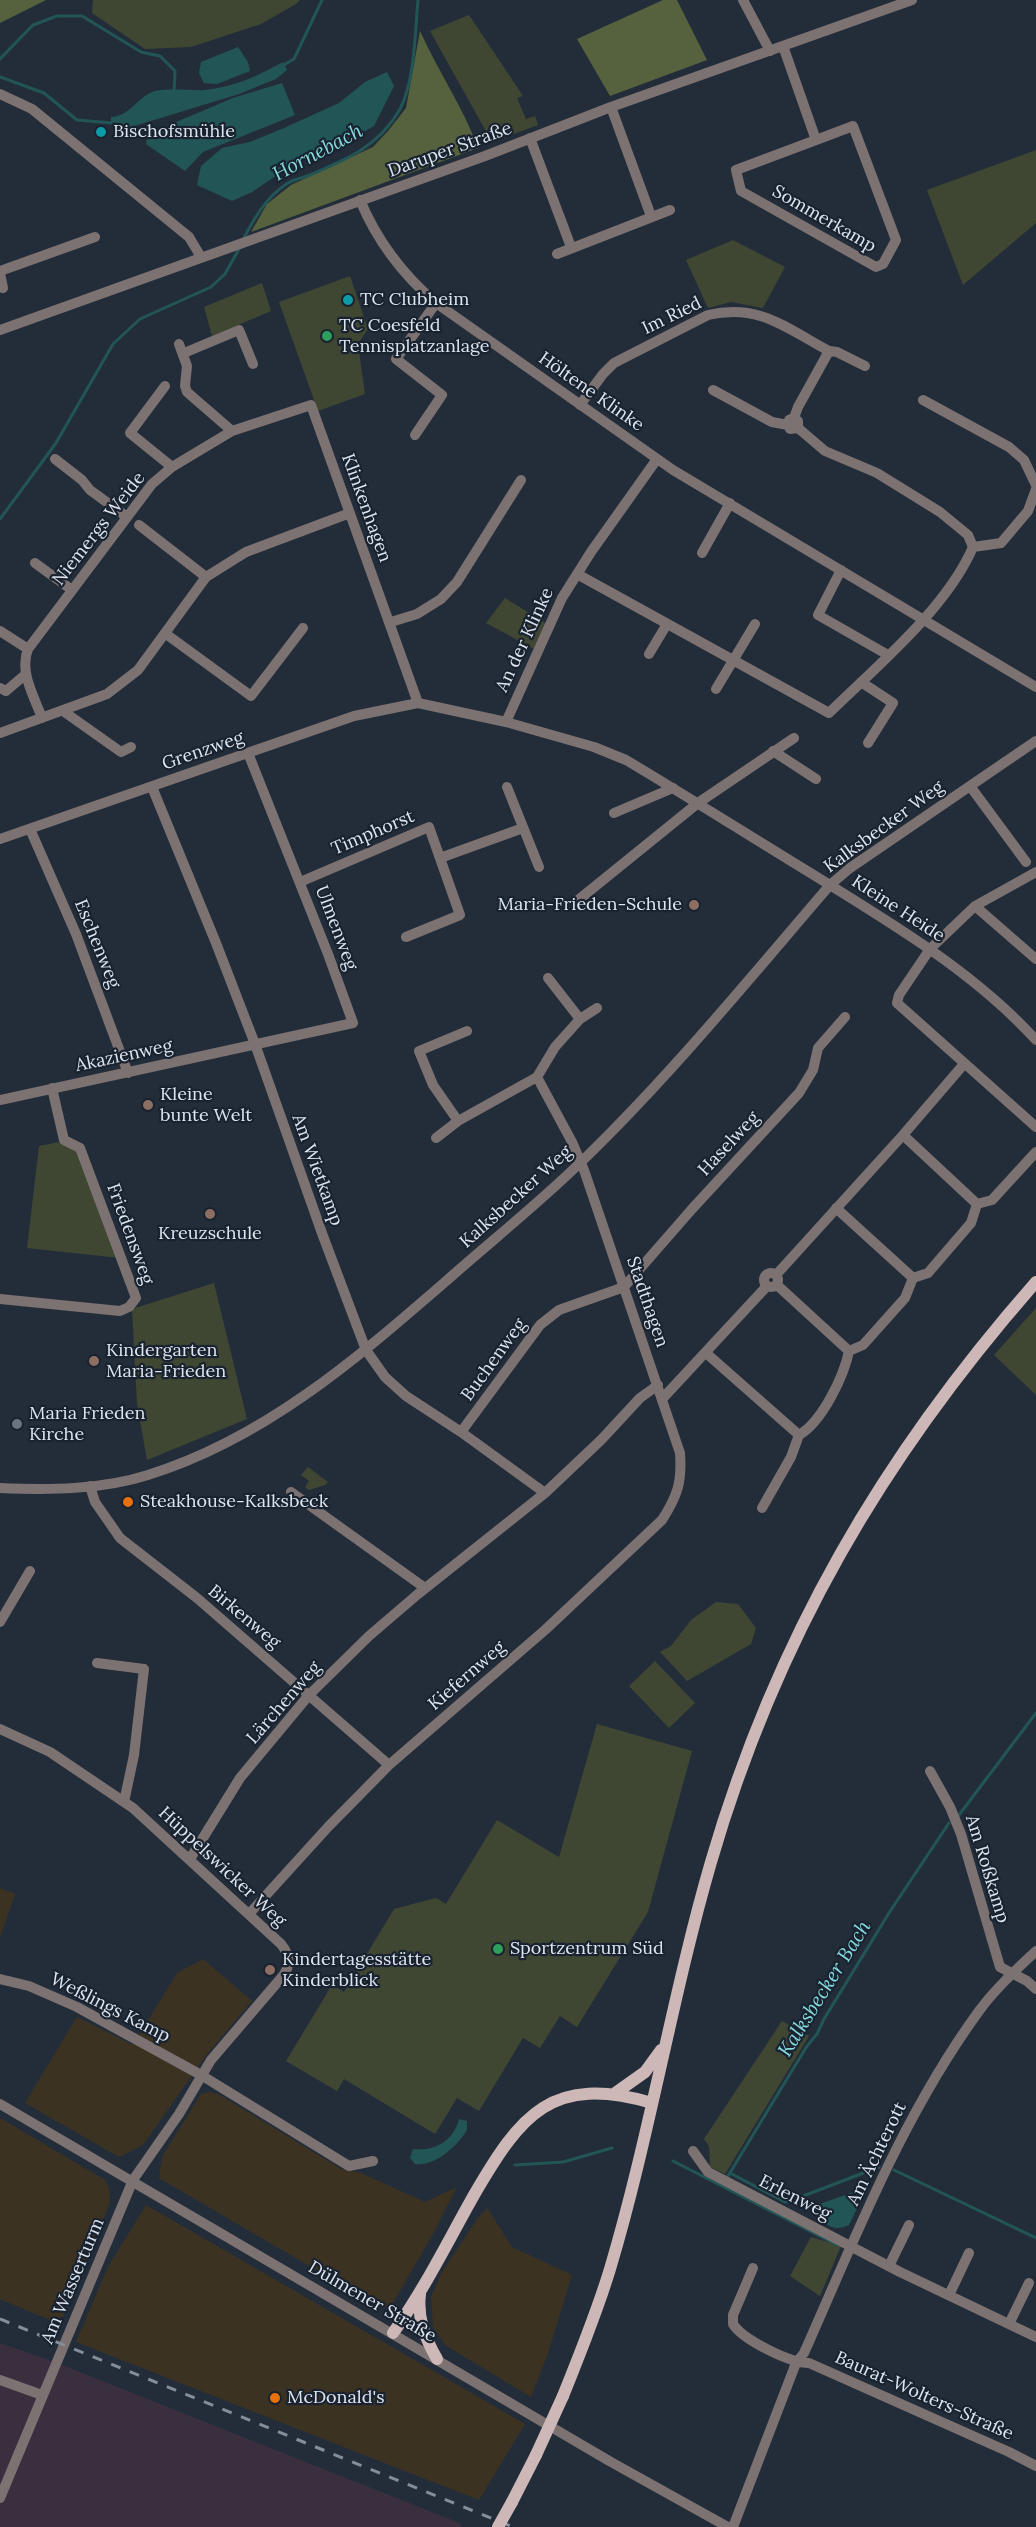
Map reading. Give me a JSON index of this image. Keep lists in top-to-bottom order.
{
  "streets": {
    "street": [
      "Daruper Straße",
      "Sommerkamp",
      "Im Ried",
      "Höltene Klinke",
      "Klinkenhagen",
      "Niemergs Weide",
      "An der Klinke",
      "Grenzweg",
      "Kalksbecker Weg",
      "Timphorst",
      "Kleine Heide",
      "Ulmenweg",
      "Eschenweg",
      "Akazienweg",
      "Haselweg",
      "Am Wietkamp",
      "Friedensweg",
      "Stadthagen",
      "Buchenweg",
      "Birkenweg",
      "Kiefernweg",
      "Lärchenweg",
      "Hüppelswicker Weg",
      "Am Roßkamp",
      "Weßlings Kamp",
      "Am Ächterott",
      "Erlenweg",
      "Am Wasserturm",
      "Dülmener Straße",
      "Baurat-Wolters-Straße"
    ]
  },
  "crossings": [
    ["Daruper Straße", "Höltene Klinke"],
    ["Im Ried", "Höltene Klinke"],
    ["Höltene Klinke", "An der Klinke"],
    ["Klinkenhagen", "Niemergs Weide"],
    ["Klinkenhagen", "Grenzweg"],
    ["Klinkenhagen", "Kleine Heide"],
    ["An der Klinke", "Kleine Heide"],
    ["Grenzweg", "Kleine Heide"],
    ["Grenzweg", "Ulmenweg"],
    ["Grenzweg", "Eschenweg"],
    ["Grenzweg", "Am Wietkamp"],
    ["Kalksbecker Weg", "Kleine Heide"],
    ["Kalksbecker Weg", "Am Wietkamp"],
    ["Kalksbecker Weg", "Stadthagen"],
    ["Kalksbecker Weg", "Birkenweg"],
    ["Timphorst", "Ulmenweg"],
    ["Ulmenweg", "Akazienweg"],
    ["Ulmenweg", "Am Wietkamp"],
    ["Eschenweg", "Akazienweg"],
    ["Akazienweg", "Am Wietkamp"],
    ["Akazienweg", "Friedensweg"],
    ["Haselweg", "Stadthagen"],
    ["Haselweg", "Buchenweg"],
    ["Am Wietkamp", "Buchenweg"],
    ["Am Wietkamp", "Lärchenweg"],
    ["Stadthagen", "Buchenweg"],
    ["Stadthagen", "Kiefernweg"],
    ["Stadthagen", "Lärchenweg"],
    ["Birkenweg", "Kiefernweg"],
    ["Birkenweg", "Lärchenweg"],
    ["Kiefernweg", "Hüppelswicker Weg"],
    ["Lärchenweg", "Hüppelswicker Weg"],
    ["Hüppelswicker Weg", "Weßlings Kamp"],
    ["Am Roßkamp", "Am Ächterott"],
    ["Am Ächterott", "Erlenweg"],
    ["Am Ächterott", "Baurat-Wolters-Straße"],
    ["Am Wasserturm", "Dülmener Straße"]
  ],
  "water": ["Hornebach", "Kalksbecker Bach"],
  "places": [
    "Bischofsmühle",
    "TC Clubheim",
    "TC Coesfeld Tennisplatzanlage",
    "Maria-Frieden-Schule",
    "Kleine bunte Welt",
    "Kreuzschule",
    "Kindergarten Maria-Frieden",
    "Maria Frieden Kirche",
    "Steakhouse-Kalksbeck",
    "Sportzentrum Süd",
    "Kindertagesstätte Kinderblick",
    "McDonald's"
  ]
}
